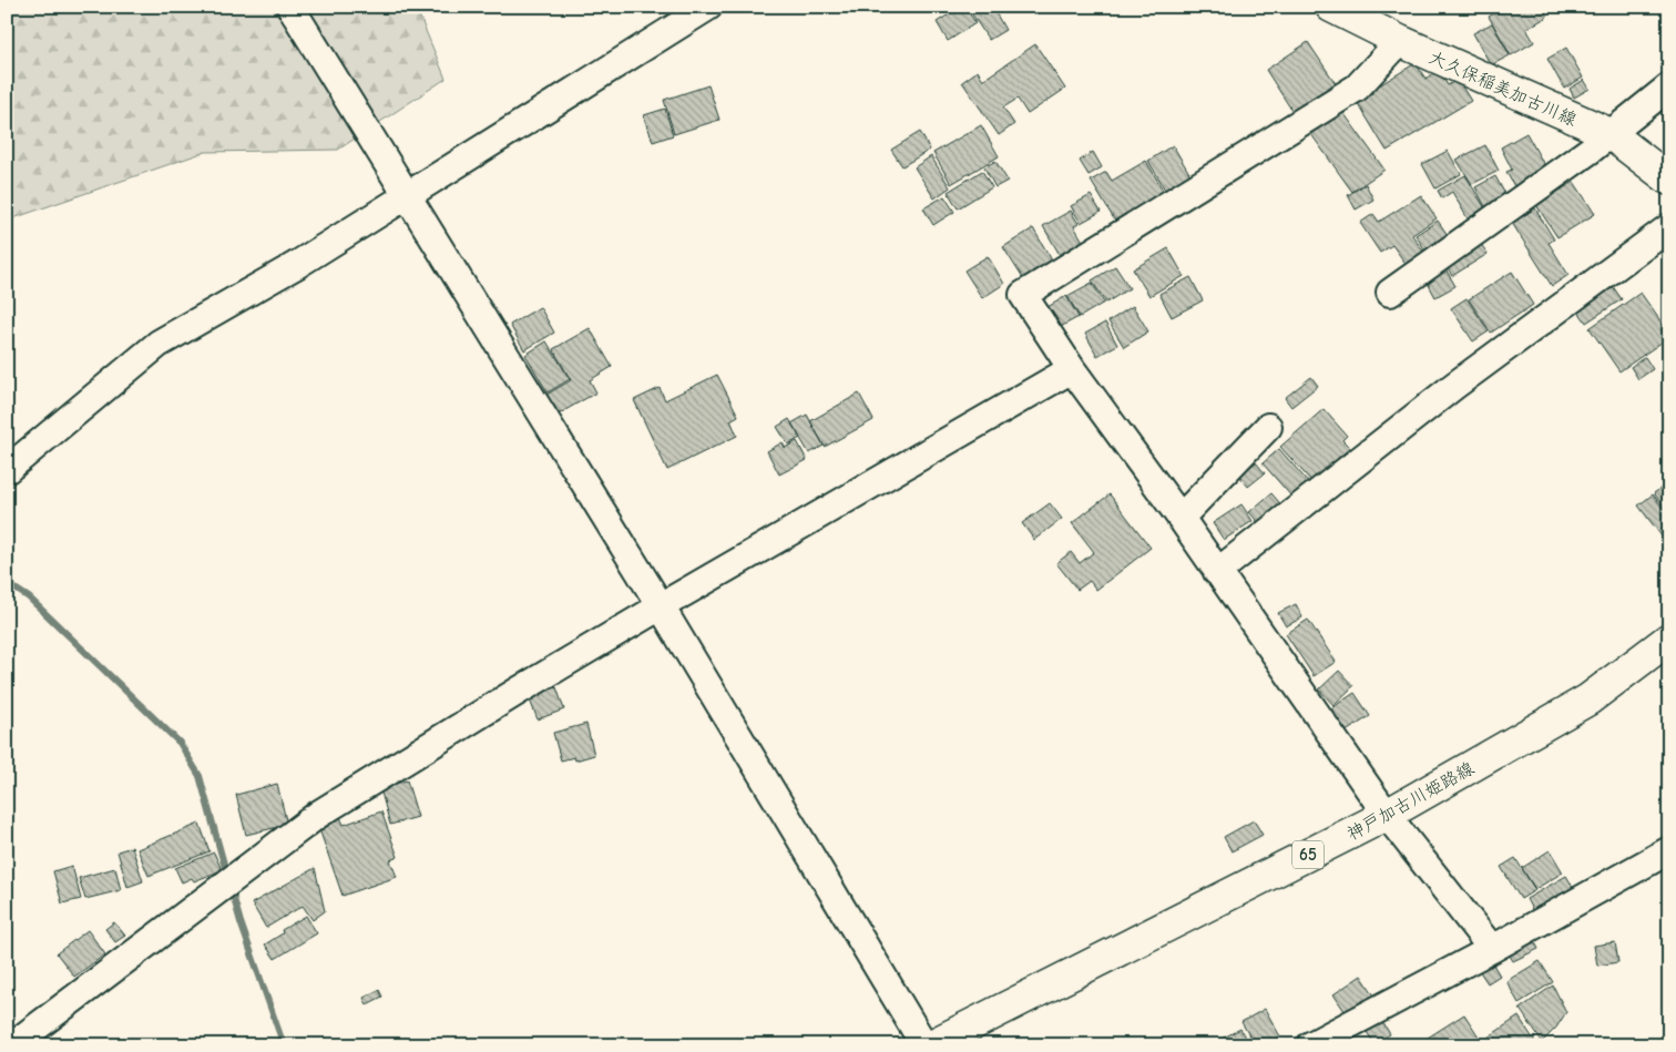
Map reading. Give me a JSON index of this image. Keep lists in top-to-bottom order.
{
  "streets": {
    "main road": ["大久保稲美加古川線", "神戸加古川姫路線", "65"]
  }
}
